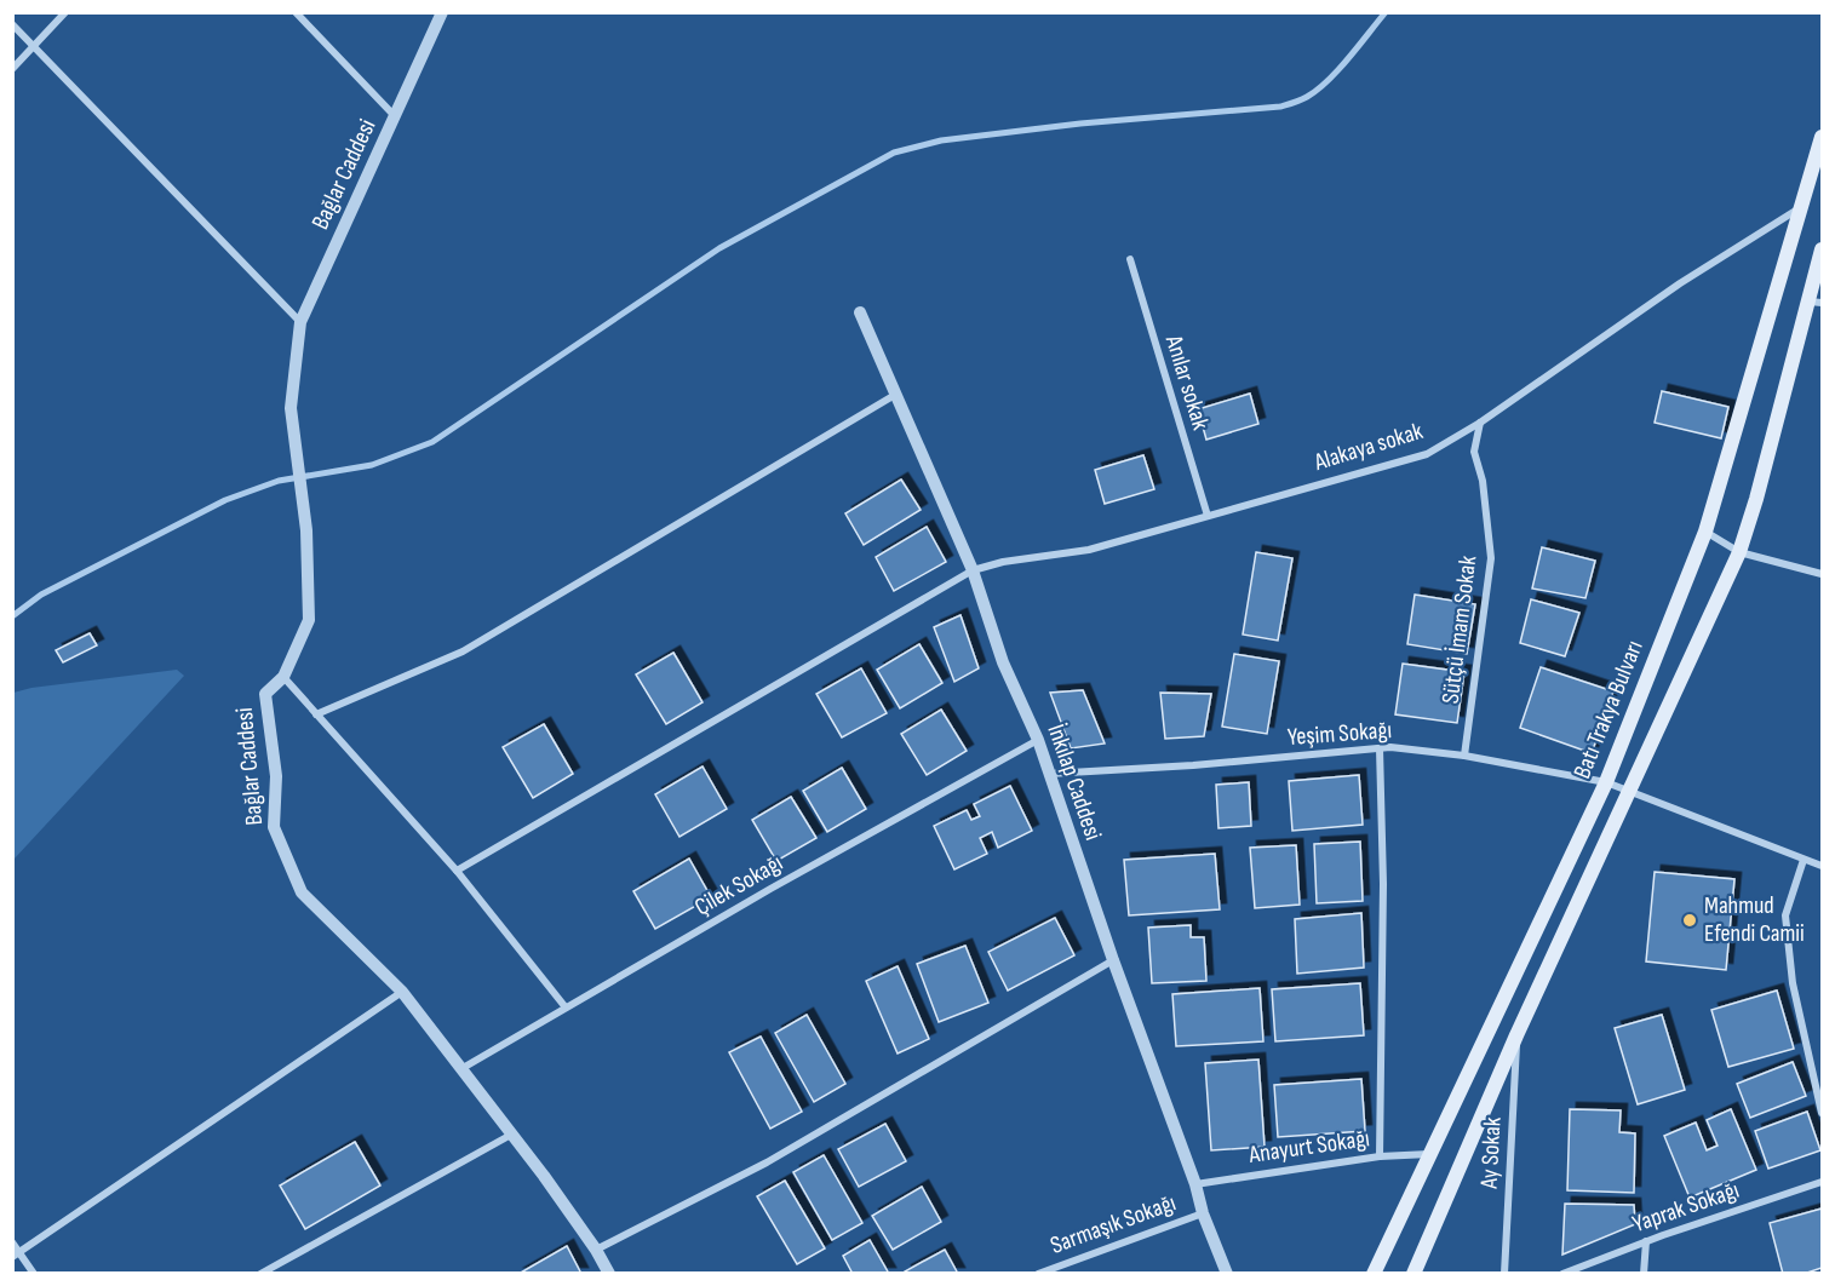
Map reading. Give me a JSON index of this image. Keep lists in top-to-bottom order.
{
  "streets": {
    "main road": ["Batı Trakya Bulvarı"],
    "street": [
      "Bağlar Caddesi",
      "Anılar sokak",
      "Alakaya sokak",
      "Sütçü İmam Sokak",
      "Yeşim Sokağı",
      "İnkılap Caddesi",
      "Çilek Sokağı",
      "Anayurt Sokağı",
      "Ay Sokak",
      "Yaprak Sokağı",
      "Sarmaşık Sokağı"
    ]
  },
  "crossings": [
    ["Bağlar Caddesi", "Çilek Sokağı"],
    ["Anılar sokak", "Alakaya sokak"],
    ["Alakaya sokak", "Sütçü İmam Sokak"],
    ["Alakaya sokak", "Batı Trakya Bulvarı"],
    ["Alakaya sokak", "İnkılap Caddesi"],
    ["Sütçü İmam Sokak", "Yeşim Sokağı"],
    ["Batı Trakya Bulvarı", "Yeşim Sokağı"],
    ["Batı Trakya Bulvarı", "Anayurt Sokağı"],
    ["Batı Trakya Bulvarı", "Ay Sokak"],
    ["Yeşim Sokağı", "İnkılap Caddesi"],
    ["İnkılap Caddesi", "Çilek Sokağı"],
    ["İnkılap Caddesi", "Anayurt Sokağı"],
    ["İnkılap Caddesi", "Sarmaşık Sokağı"]
  ],
  "places": ["Mahmud Efendi Camii"]
}
